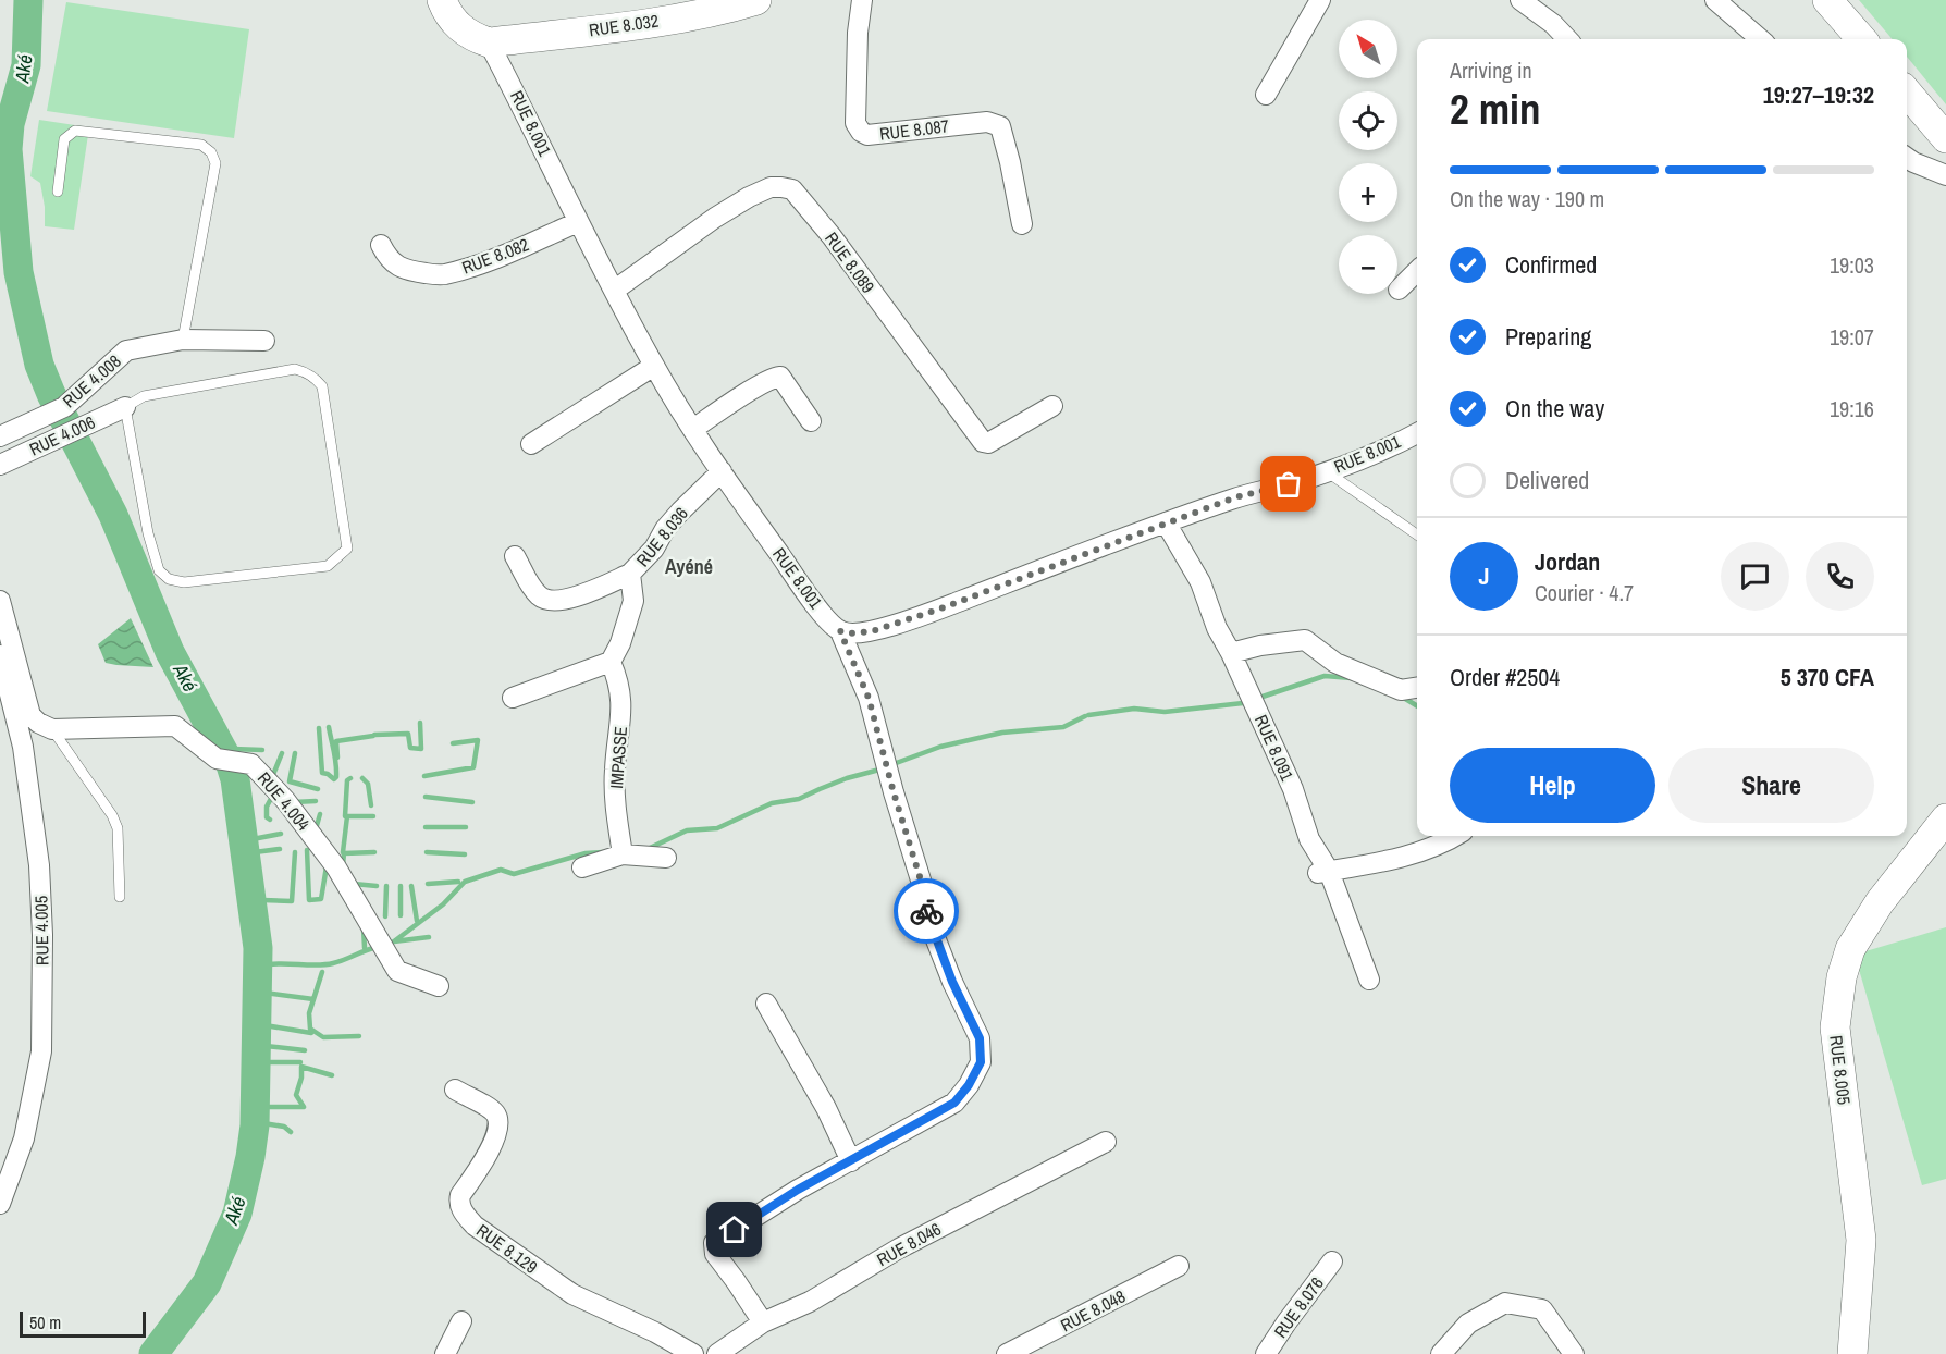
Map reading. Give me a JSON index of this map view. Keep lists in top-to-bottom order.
{
  "streets": {
    "street": [
      "RUE 8.032",
      "RUE 8.001",
      "RUE 8.087",
      "RUE 8.082",
      "RUE 8.089",
      "RUE 4.008",
      "RUE 4.006",
      "RUE 8.036",
      "RUE 8.091",
      "IMPASSE",
      "RUE 4.004",
      "RUE 4.005",
      "RUE 8.005",
      "RUE 8.046",
      "RUE 8.129",
      "RUE 8.076",
      "RUE 8.048"
    ]
  },
  "crossings": [
    ["RUE 8.032", "RUE 8.001"],
    ["RUE 8.001", "RUE 8.082"],
    ["RUE 8.001", "RUE 8.089"],
    ["RUE 8.001", "RUE 8.036"],
    ["RUE 8.001", "RUE 8.091"],
    ["RUE 8.036", "IMPASSE"]
  ],
  "districts": ["Ayéné"],
  "water": ["Aké"],
  "scale_bar": "50 m",
  "north": "top left",
  "page": {
    "map_buttons": ["+", "−"],
    "heading": ["2 min", "Arriving in", "19:27–19:32"],
    "panel": [
      "Jordan",
      "Courier · 4.7",
      "Order #2504",
      "5 370 CFA"
    ],
    "bar": "On the way · 190 m",
    "list": [
      ["Confirmed", "19:03"],
      ["Preparing", "19:07"],
      ["On the way", "19:16"],
      "Delivered"
    ],
    "round": "J",
    "buttons": ["Help", "Share"],
    "scale": "50 m"
  }
}
